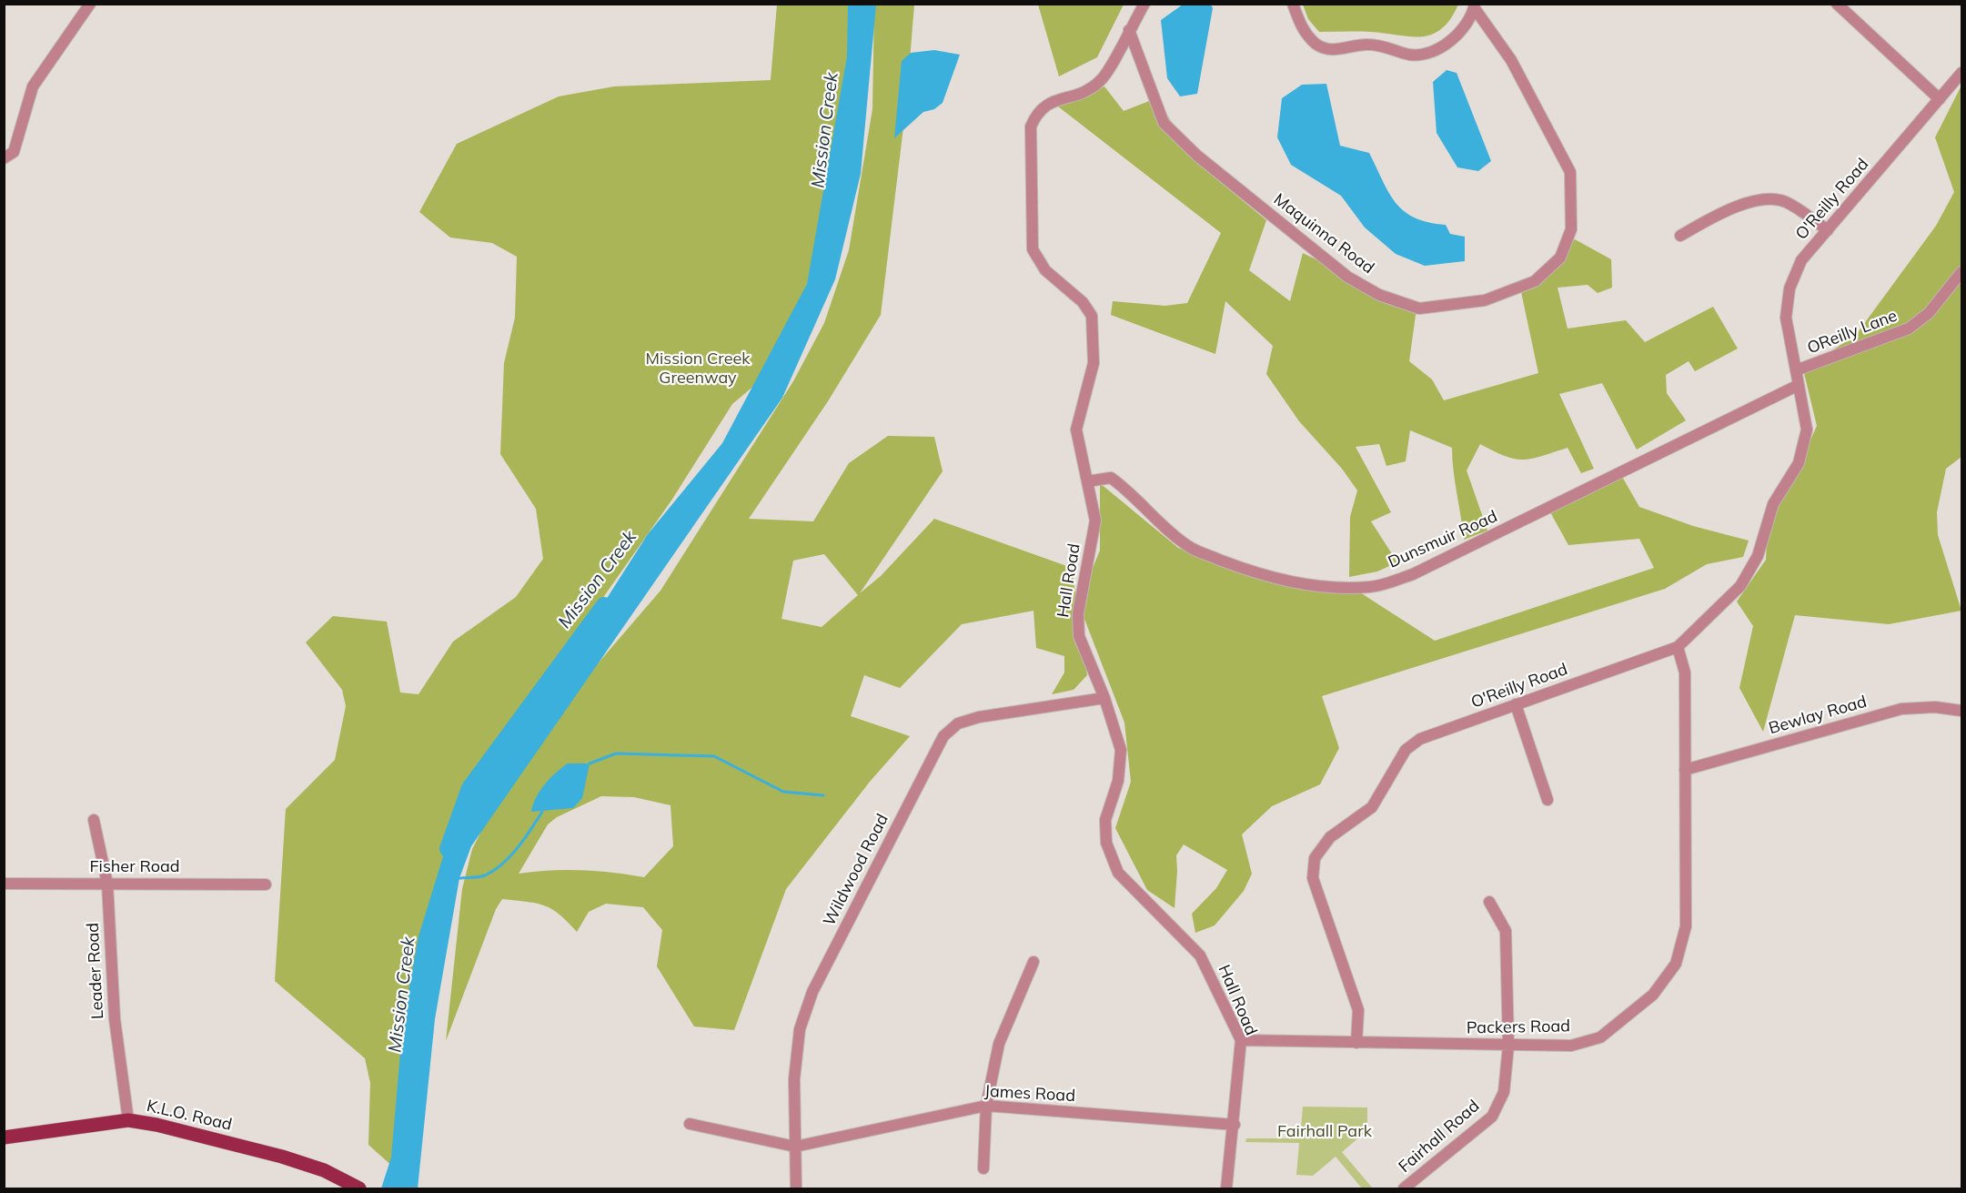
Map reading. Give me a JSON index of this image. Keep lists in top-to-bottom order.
{
  "streets": {
    "main road": ["K.L.O. Road"],
    "street": [
      "O'Reilly Road",
      "Maquinna Road",
      "OReilly Lane",
      "Dunsmuir Road",
      "Hall Road",
      "Bewlay Road",
      "Fisher Road",
      "Wildwood Road",
      "Leader Road",
      "Packers Road",
      "James Road",
      "Fairhall Road"
    ]
  },
  "crossings": [
    ["O'Reilly Road", "OReilly Lane"],
    ["O'Reilly Road", "Dunsmuir Road"],
    ["O'Reilly Road", "Packers Road"],
    ["Maquinna Road", "Hall Road"],
    ["Dunsmuir Road", "Hall Road"],
    ["Hall Road", "Wildwood Road"],
    ["Hall Road", "Packers Road"],
    ["Hall Road", "James Road"],
    ["Bewlay Road", "Packers Road"],
    ["Fisher Road", "Leader Road"],
    ["Wildwood Road", "James Road"],
    ["Leader Road", "K.L.O. Road"],
    ["Packers Road", "Fairhall Road"]
  ],
  "water": ["Mission Creek"],
  "parks": ["Mission Creek Greenway", "Fairhall Park"]
}
